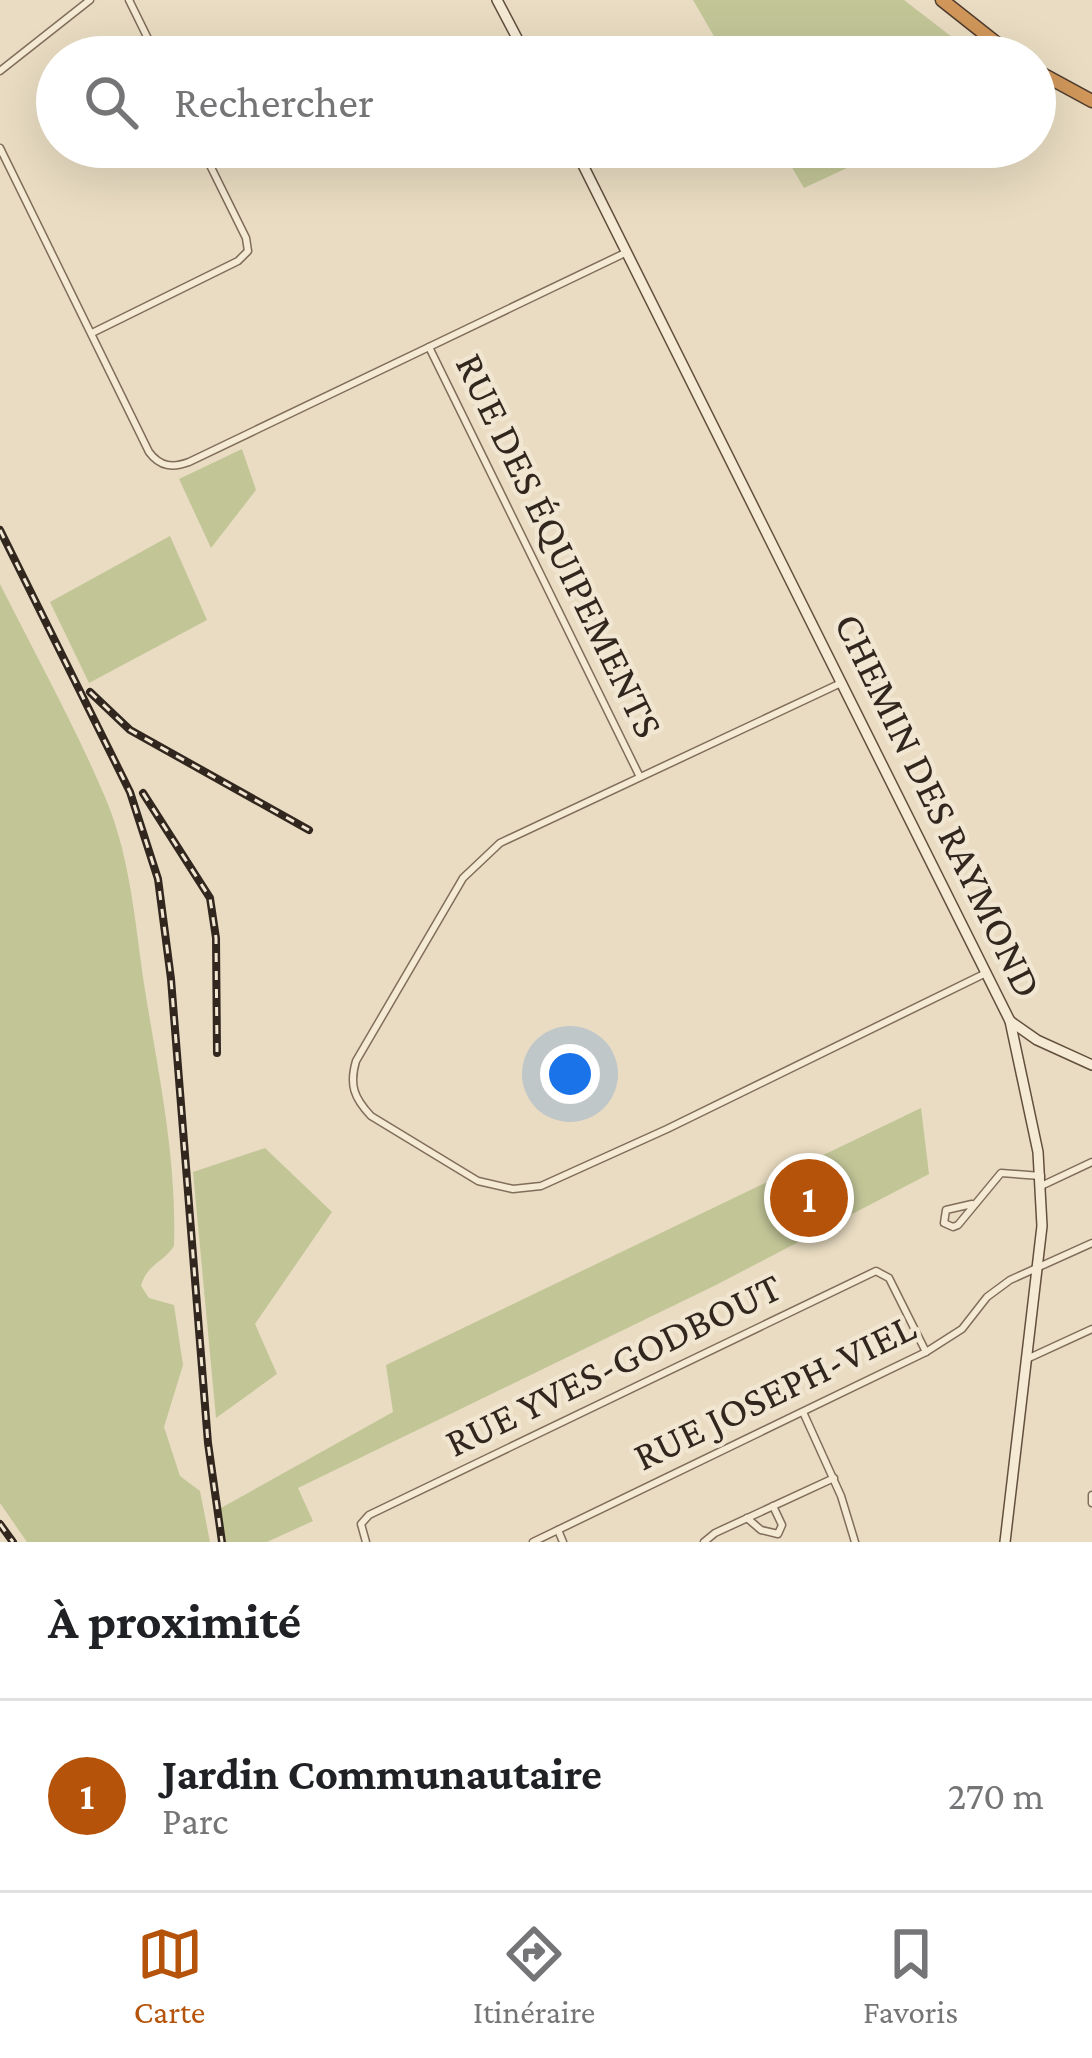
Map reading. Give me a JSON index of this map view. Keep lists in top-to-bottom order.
{
  "streets": {
    "street": [
      "RUE DES ÉQUIPEMENTS",
      "CHEMIN DES RAYMOND",
      "RUE YVES-GODBOUT",
      "RUE JOSEPH-VIEL"
    ]
  },
  "crossings": [
    ["RUE DES ÉQUIPEMENTS", "CHEMIN DES RAYMOND"],
    ["CHEMIN DES RAYMOND", "RUE JOSEPH-VIEL"],
    ["RUE YVES-GODBOUT", "RUE JOSEPH-VIEL"]
  ],
  "page": {
    "search": "Rechercher",
    "pins": "1",
    "heading": "À proximité",
    "list": [
      {
        "mark": "1",
        "name": "Jardin Communautaire",
        "note": "Parc",
        "value": "270 m"
      }
    ],
    "nav": ["Carte", "Itinéraire", "Favoris"]
  }
}
